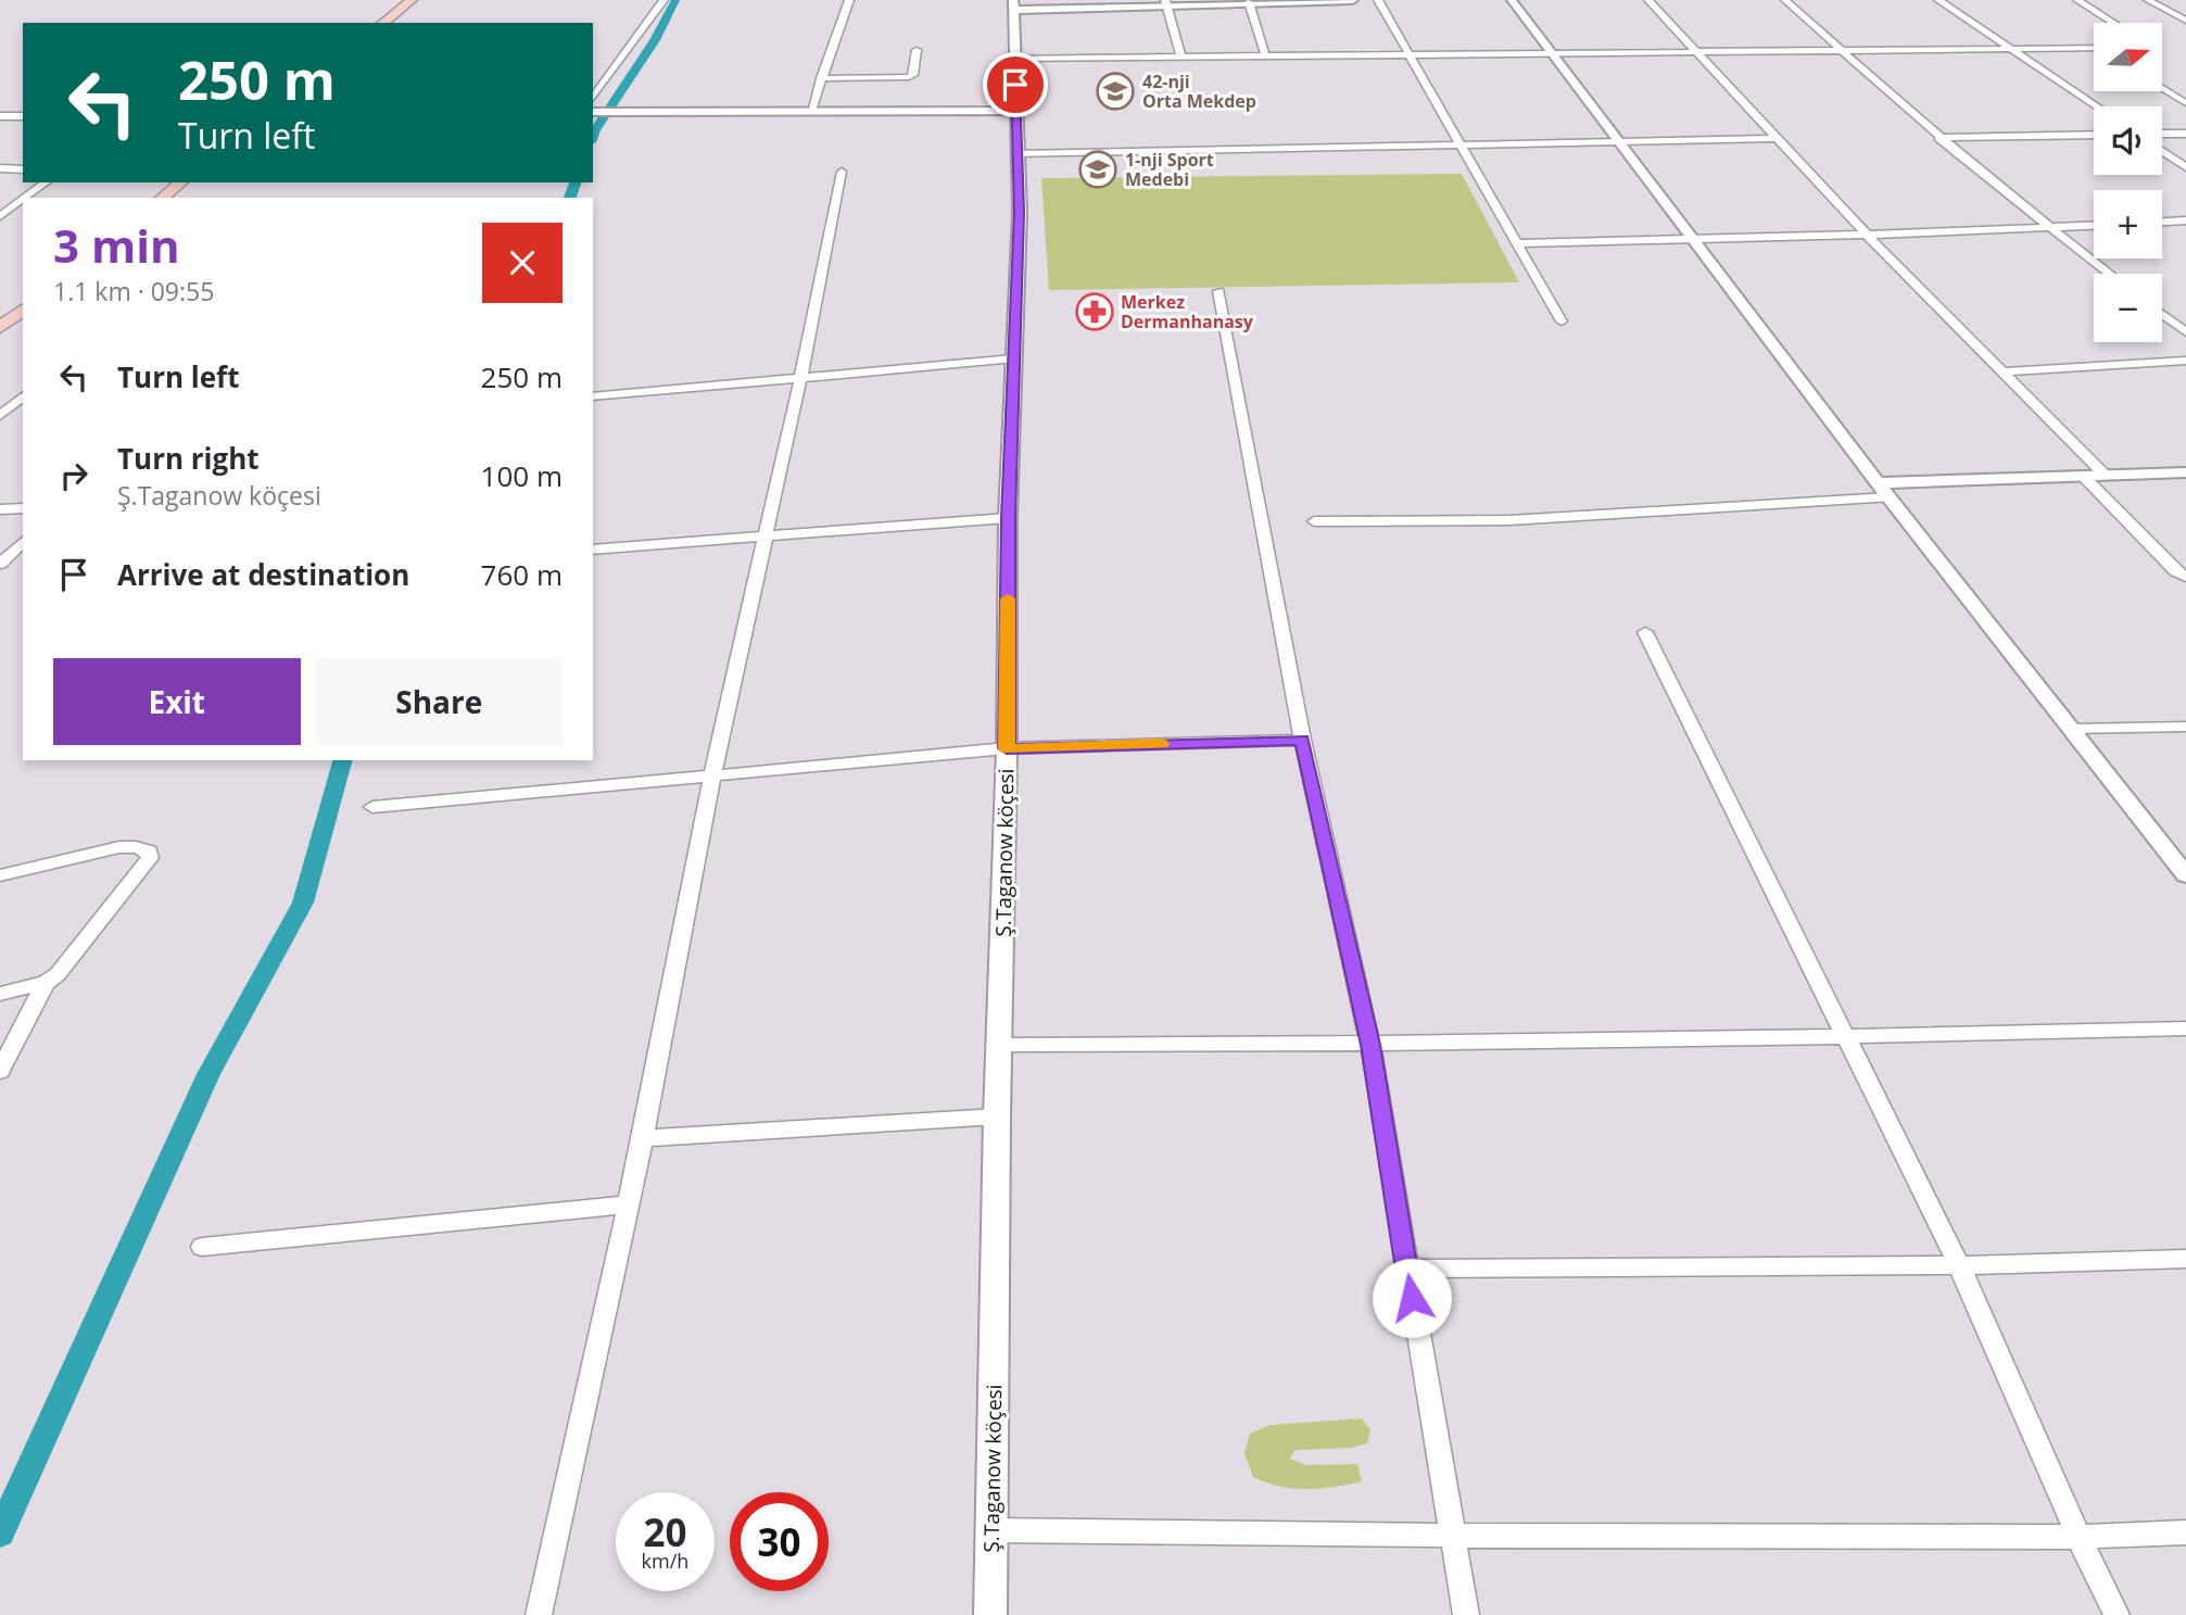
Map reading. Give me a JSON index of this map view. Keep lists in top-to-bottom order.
{
  "streets": {
    "street": ["Ş.Taganow köçesi"]
  },
  "places": {
    "school or university": ["42-nji Orta Mekdep", "1-nji Sport Medebi"],
    "pharmacy": ["Merkez Dermanhanasy"]
  },
  "north": "right",
  "page": {
    "map_buttons": ["+", "−"],
    "turn": ["250 m", "Turn left"],
    "heading": ["3 min", "1.1 km · 09:55"],
    "list": [
      {
        "name": "Turn left",
        "value": "250 m"
      },
      {
        "name": "Turn right",
        "note": "Ş.Taganow köçesi",
        "value": "100 m"
      },
      {
        "name": "Arrive at destination",
        "value": "760 m"
      }
    ],
    "buttons": ["Exit", "Share"],
    "speed": "20 km/h",
    "limit": "30"
  }
}
